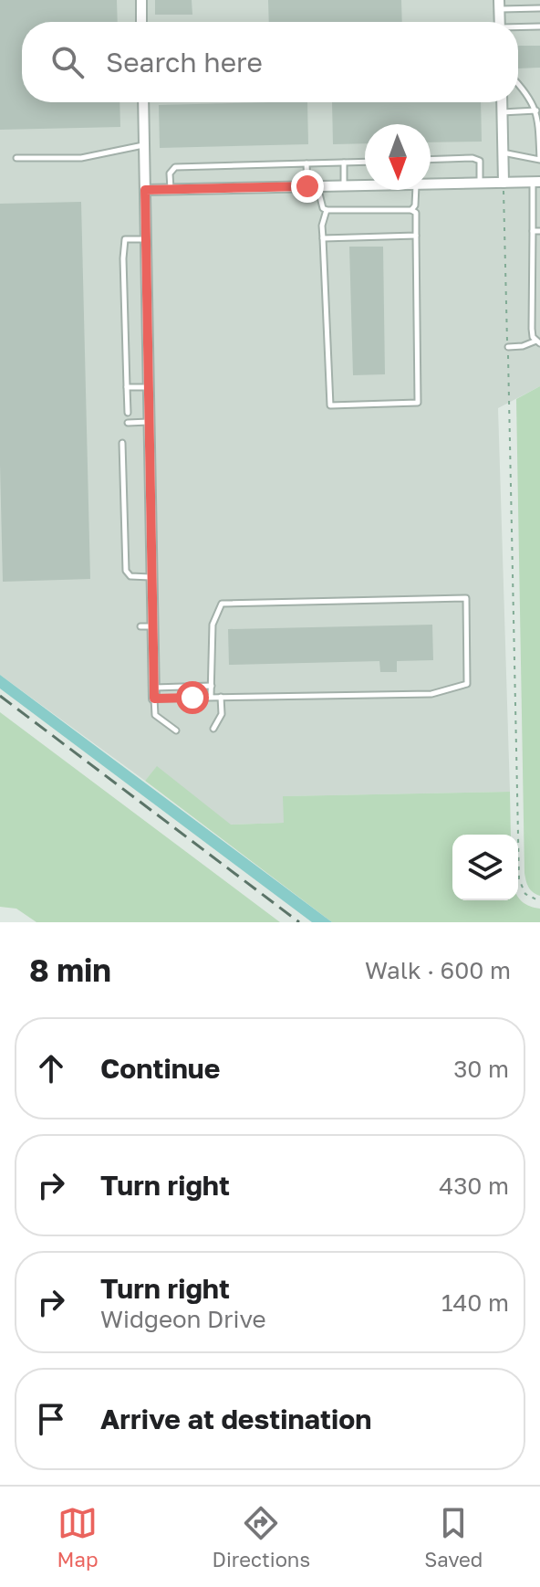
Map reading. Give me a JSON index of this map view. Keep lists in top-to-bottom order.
{
  "north": "bottom",
  "page": {
    "search": "Search here",
    "heading": ["8 min", "Walk · 600 m"],
    "list": [
      ["Continue", "30 m"],
      ["Turn right", "430 m"],
      ["Turn right", "Widgeon Drive", "140 m"],
      "Arrive at destination"
    ],
    "nav": ["Map", "Directions", "Saved"]
  }
}
